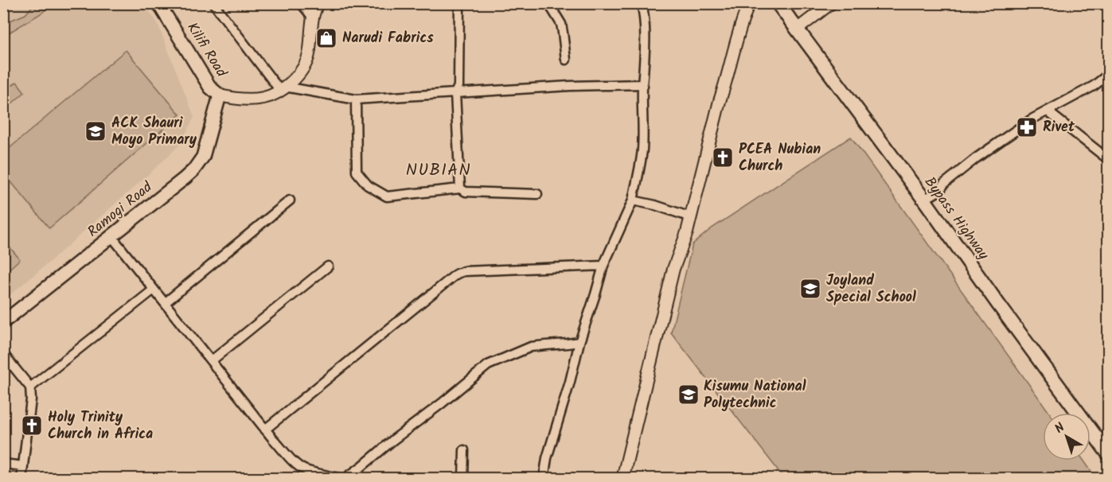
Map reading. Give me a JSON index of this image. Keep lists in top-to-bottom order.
{
  "streets": {
    "main road": ["Kilifi Road", "Ramogi Road", "Bypass Highway"]
  },
  "crossings": [
    ["Kilifi Road", "Ramogi Road"]
  ],
  "districts": ["NUBIAN"],
  "places": {
    "shop": ["Narudi Fabrics"],
    "pharmacy": ["Rivet"],
    "school or university": ["ACK Shauri Moyo Primary", "Joyland Special School", "Kisumu National Polytechnic"],
    "church": ["PCEA Nubian Church", "Holy Trinity Church in Africa"]
  },
  "north": "top left"
}
